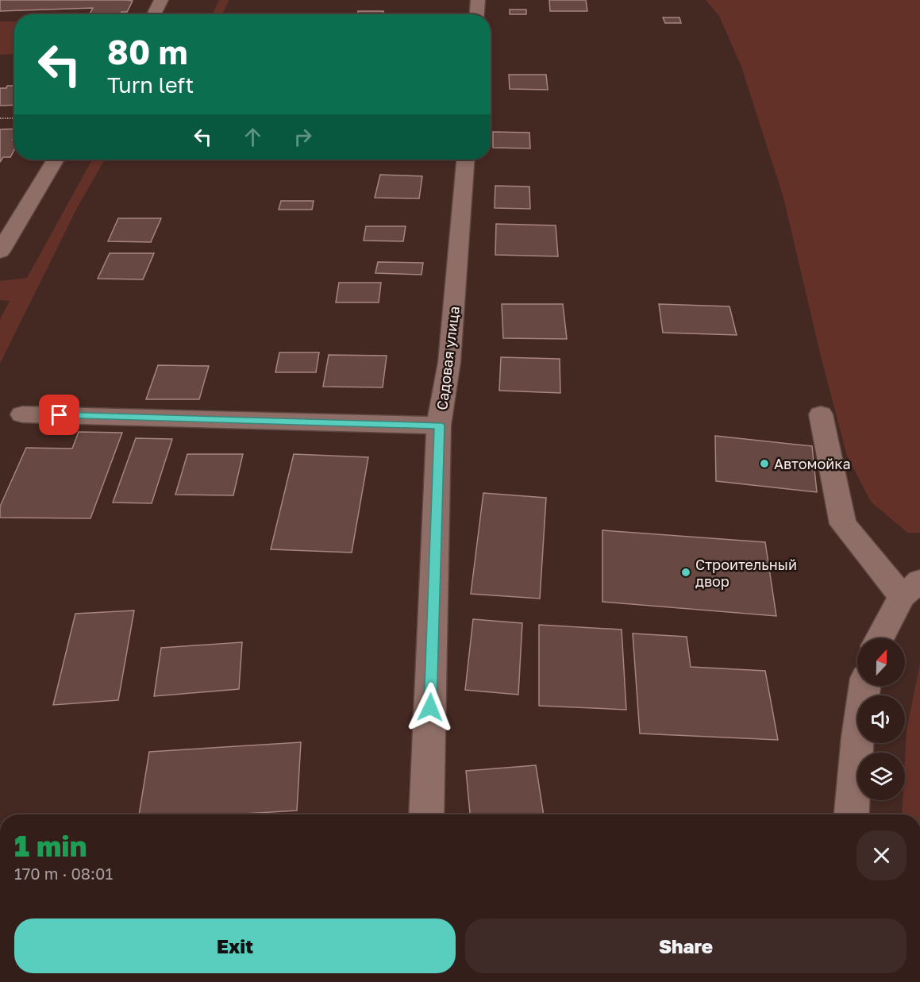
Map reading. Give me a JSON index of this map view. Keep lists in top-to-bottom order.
{
  "streets": {
    "street": ["Садовая улица"]
  },
  "places": ["Автомойка", "Строительный двор"],
  "north": "top",
  "page": {
    "turn": ["80 m", "Turn left"],
    "heading": ["1 min", "170 m · 08:01"],
    "buttons": ["Exit", "Share"]
  }
}
